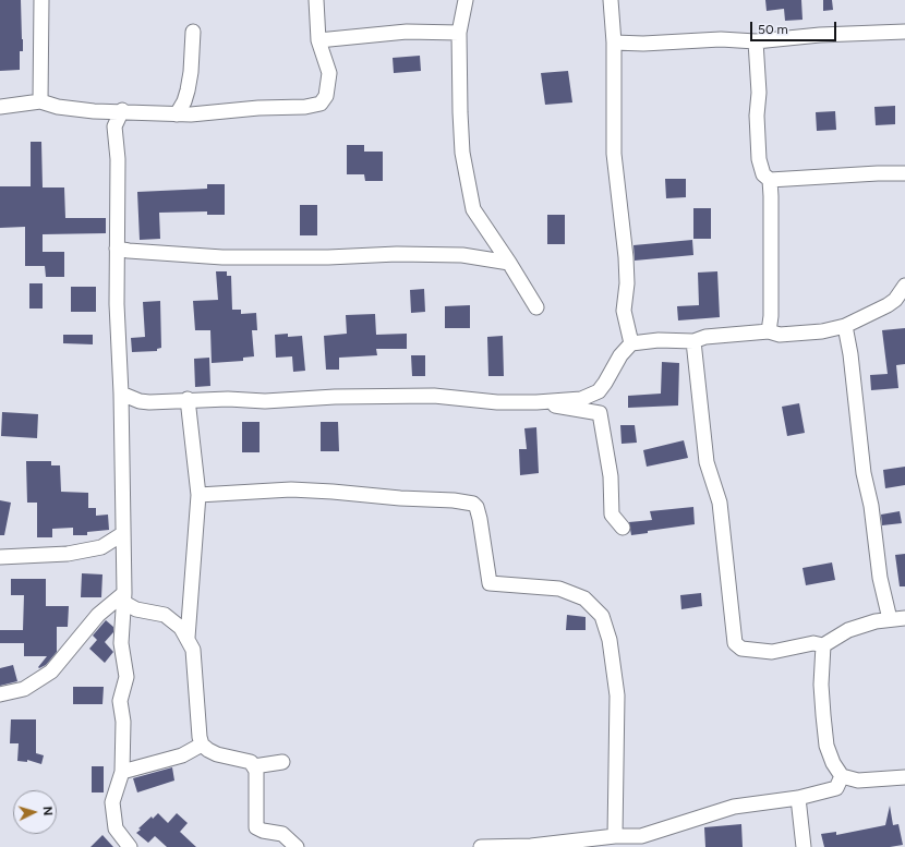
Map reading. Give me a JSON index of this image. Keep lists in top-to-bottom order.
{
  "scale_bar": "50 m",
  "north": "right"
}
